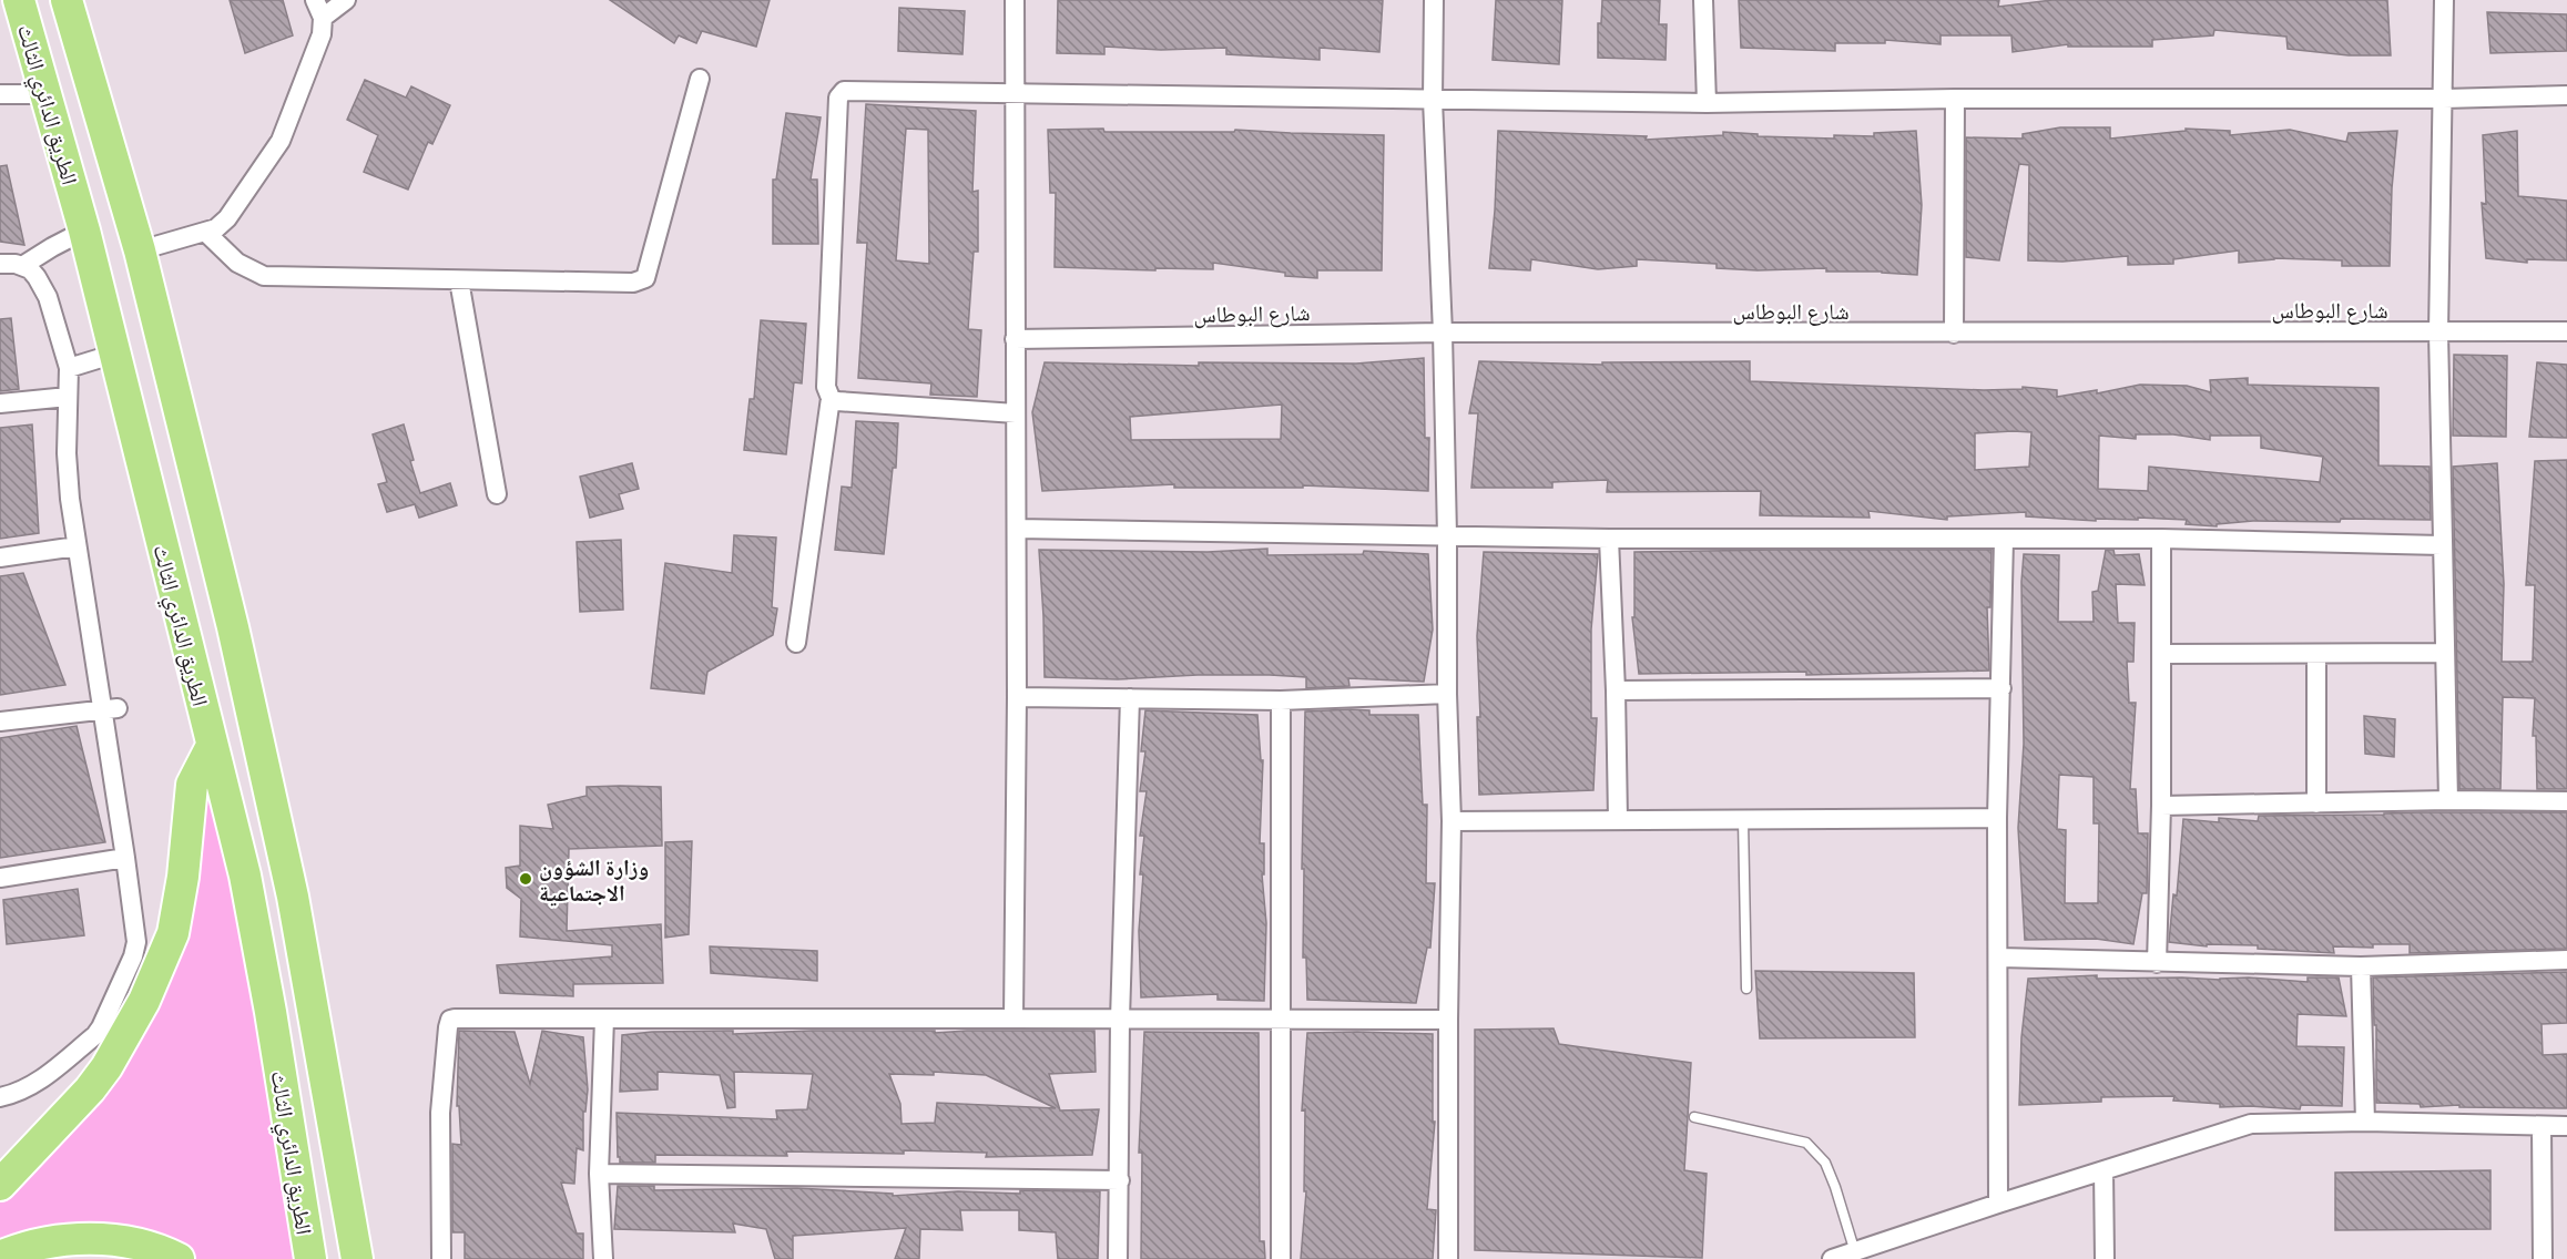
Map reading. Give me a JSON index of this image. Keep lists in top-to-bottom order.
{
  "streets": {
    "highway": ["الطريق الدائري الثالث"],
    "street": ["شارع البوطاس"]
  },
  "places": ["وزارة الشؤون الاجتماعية"]
}
